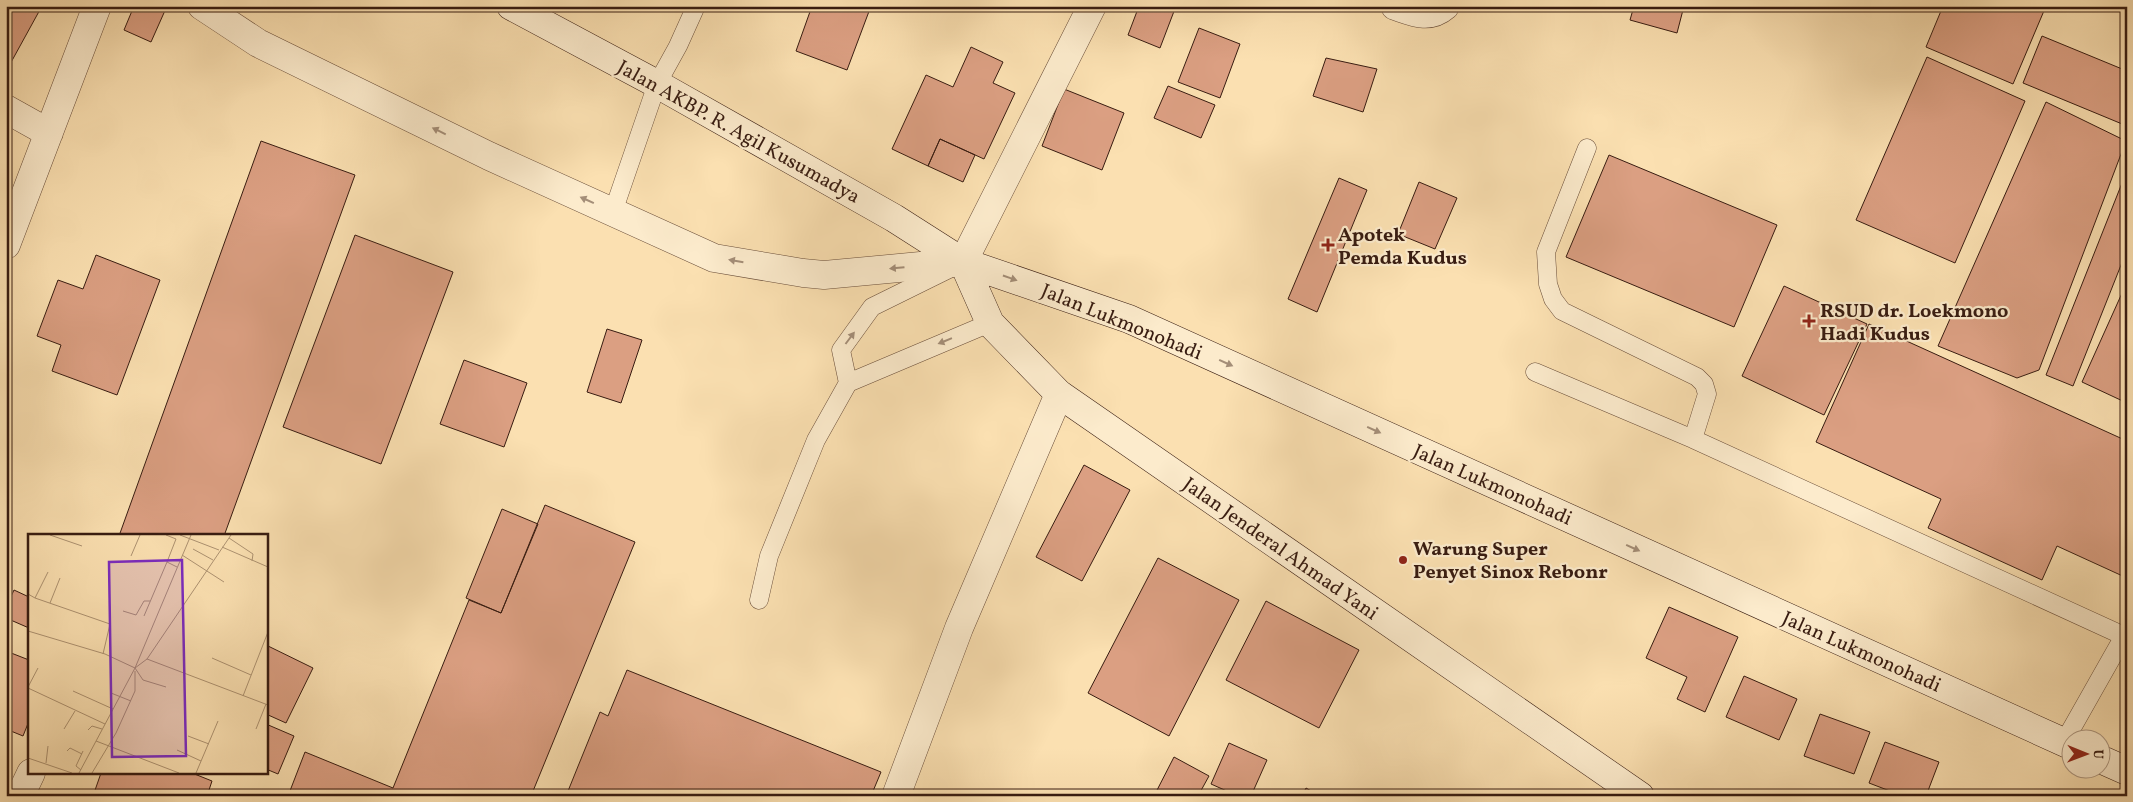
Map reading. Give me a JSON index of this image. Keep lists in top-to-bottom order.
{
  "streets": {
    "main road": ["Jalan AKBP. R. Agil Kusumadya", "Jalan Lukmonohadi", "Jalan Jenderal Ahmad Yani"]
  },
  "crossings": [
    ["Jalan AKBP. R. Agil Kusumadya", "Jalan Lukmonohadi"],
    ["Jalan AKBP. R. Agil Kusumadya", "Jalan Jenderal Ahmad Yani"],
    ["Jalan Lukmonohadi", "Jalan Jenderal Ahmad Yani"]
  ],
  "one_way": ["Jalan Lukmonohadi"],
  "places": {
    "health": ["Apotek Pemda Kudus", "RSUD dr. Loekmono Hadi Kudus"],
    "other": ["Warung Super Penyet Sinox Rebonr"]
  },
  "north": "right"
}
